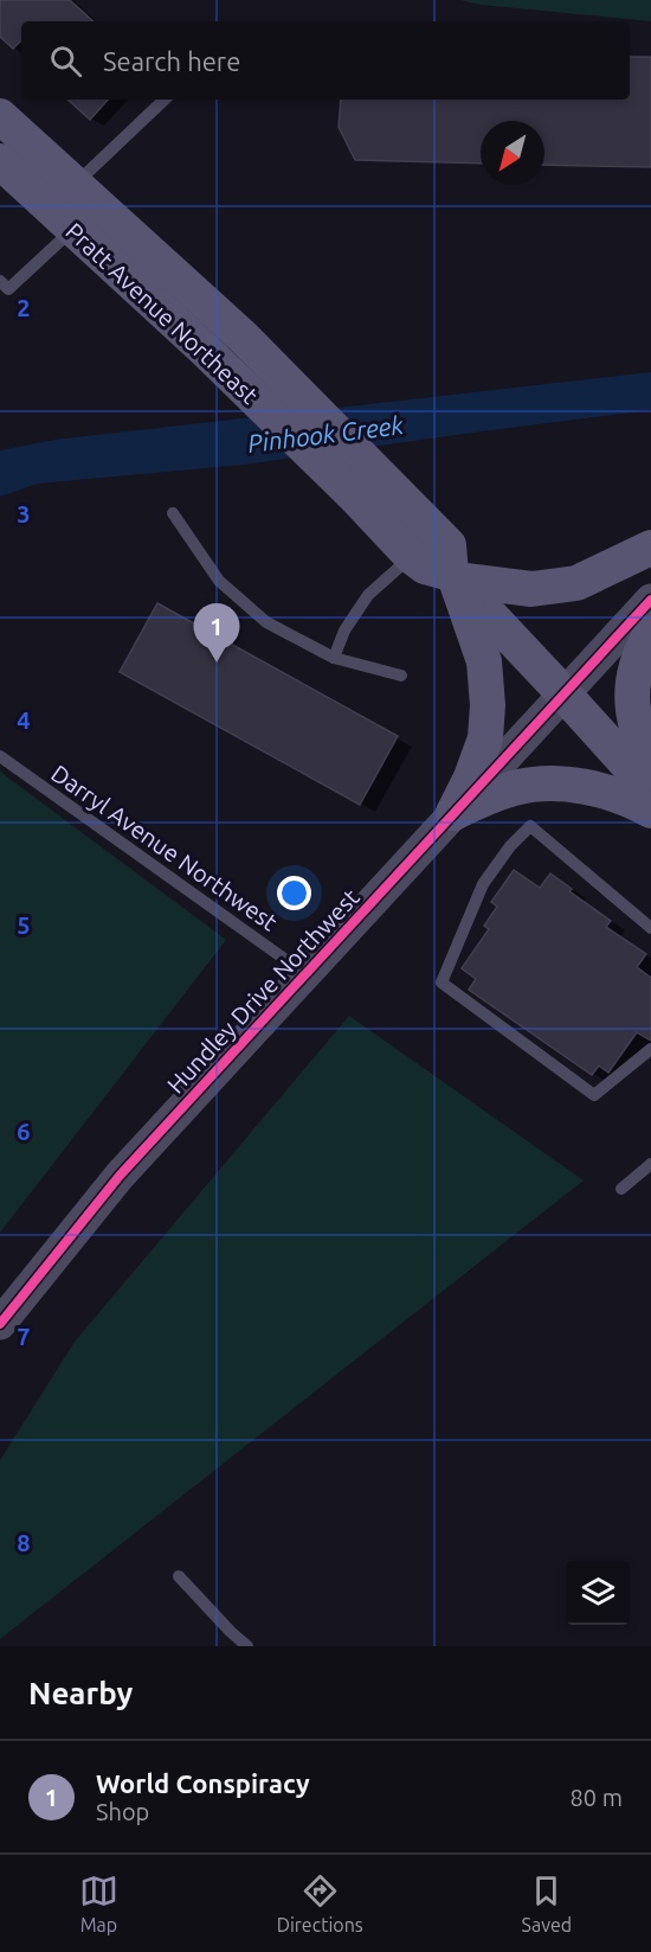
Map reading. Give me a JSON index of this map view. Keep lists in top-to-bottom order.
{
  "streets": {
    "main road": ["Pratt Avenue Northeast"],
    "street": ["Hundley Drive Northwest"],
    "lane": ["Darryl Avenue Northwest"]
  },
  "crossings": [
    ["Pratt Avenue Northeast", "Hundley Drive Northwest"],
    ["Darryl Avenue Northwest", "Hundley Drive Northwest"]
  ],
  "water": ["Pinhook Creek"],
  "north": "bottom left",
  "page": {
    "search": "Search here",
    "pins": "1",
    "heading": "Nearby",
    "list": [
      {
        "mark": "1",
        "name": "World Conspiracy",
        "note": "Shop",
        "value": "80 m"
      }
    ],
    "nav": ["Map", "Directions", "Saved"]
  },
  "grid": {
    "rows": [
      "2",
      "3",
      "4",
      "5",
      "6",
      "7",
      "8"
    ]
  }
}
